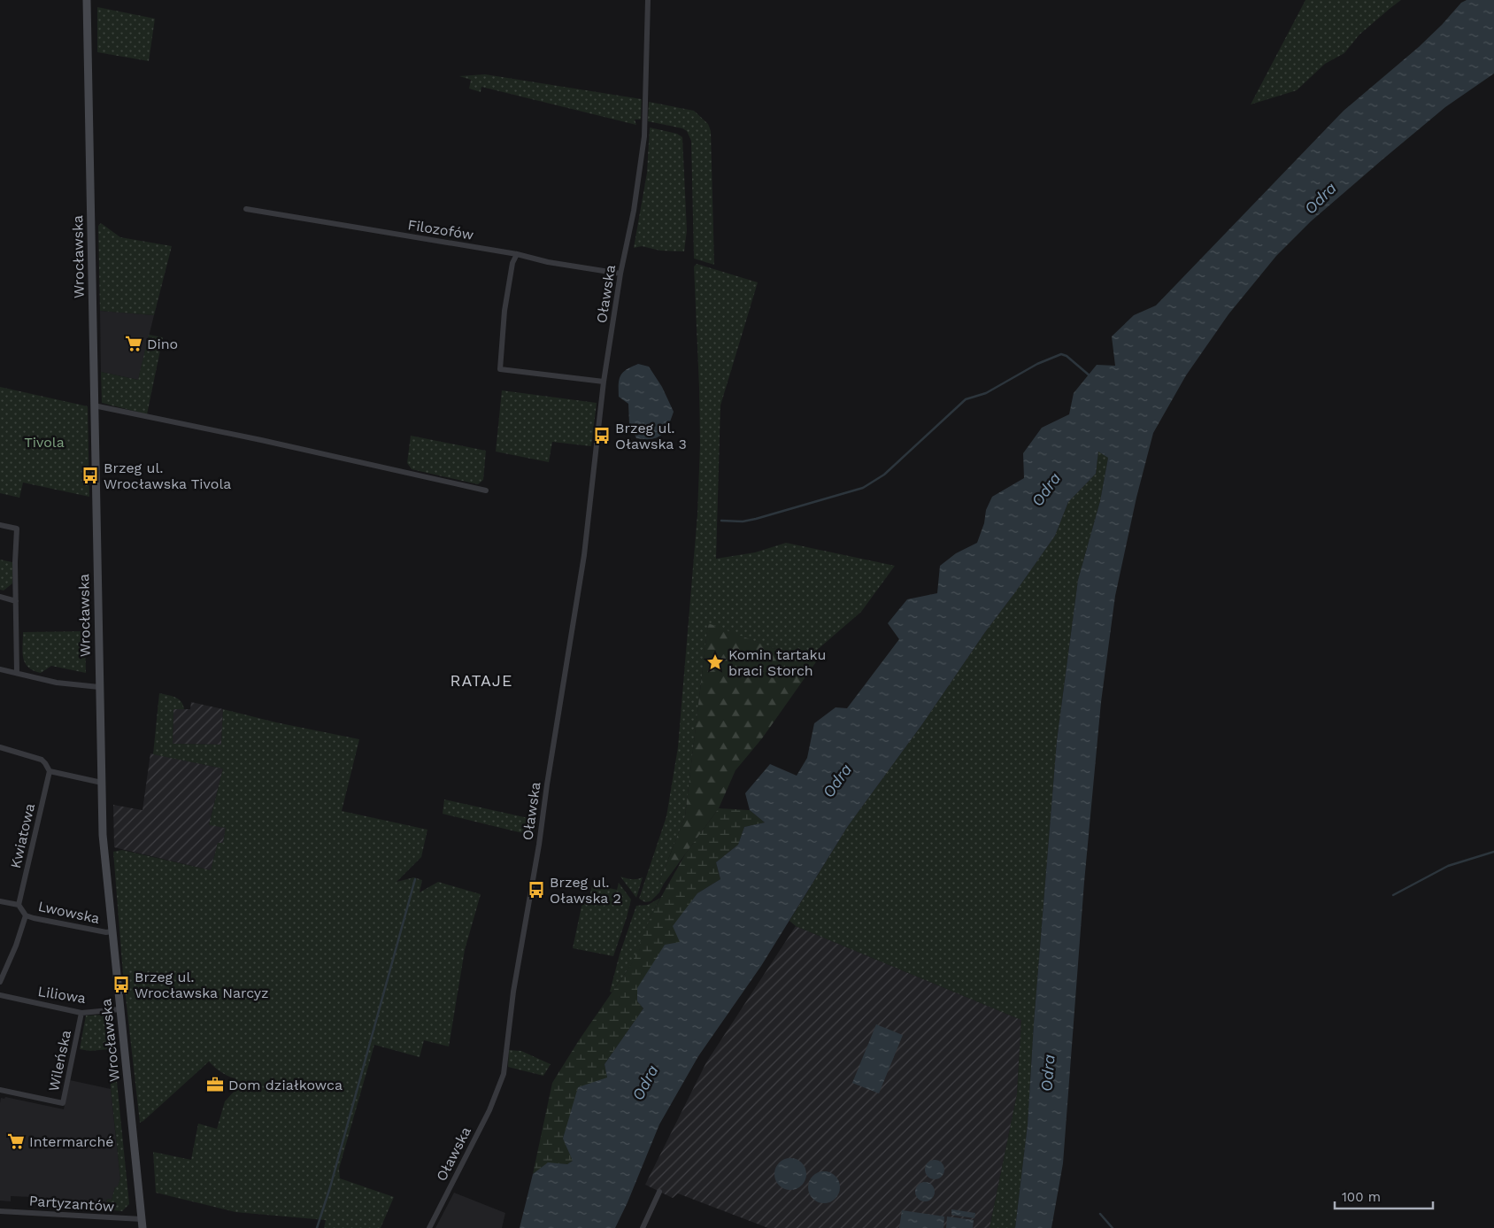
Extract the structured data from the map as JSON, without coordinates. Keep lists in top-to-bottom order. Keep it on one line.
{"streets":{"street":["Filozofów","Wrocławska","Oławska","Kwiatowa","Lwowska","Liliowa","Wileńska","Partyzantów"]},"crossings":[["Filozofów","Oławska"],["Wrocławska","Lwowska"],["Wrocławska","Liliowa"],["Wrocławska","Partyzantów"],["Kwiatowa","Lwowska"],["Liliowa","Wileńska"]],"districts":["RATAJE"],"water":["Odra"],"parks":["Tivola"],"places":{"supermarket":["Dino","Intermarché"],"bus stop":["Brzeg ul. Oławska 3","Brzeg ul. Wrocławska Tivola","Brzeg ul. Oławska 2","Brzeg ul. Wrocławska Narcyz"],"place":["Komin tartaku braci Storch"],"office":["Dom działkowca"]},"scale_bar":"100 m"}
